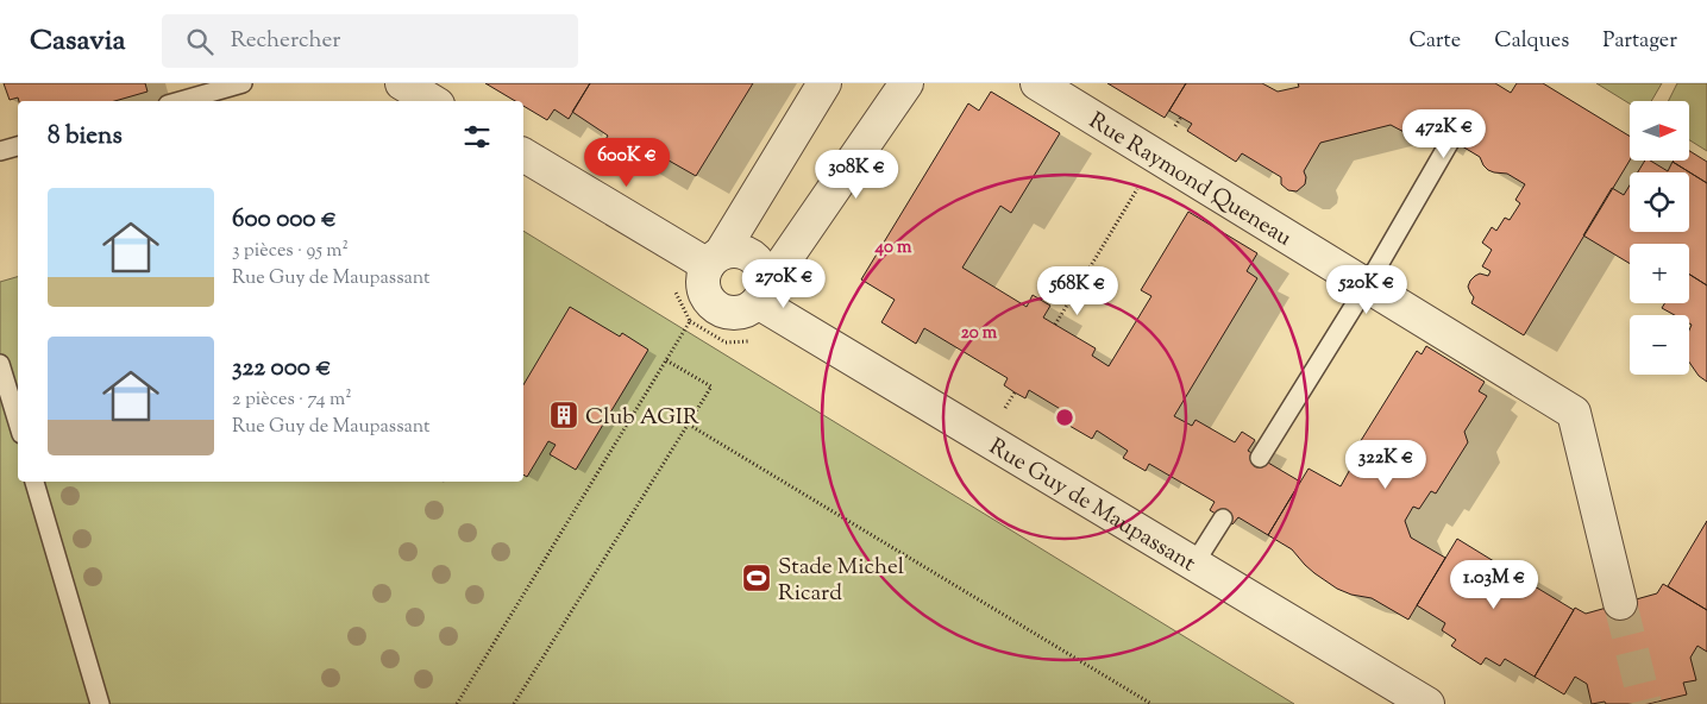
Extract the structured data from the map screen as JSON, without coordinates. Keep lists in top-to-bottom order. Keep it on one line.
{"streets":{"street":["Rue Raymond Queneau","Rue Guy de Maupassant"]},"places":{"building":["Club AGIR"],"sports":["Stade Michel Ricard"]},"north":"right","page":{"header":"Casavia","search":"Rechercher","nav":["Carte","Calques","Partager"],"map_buttons":["+","−"],"heading":"8 biens","price":["472K €","600K €","308K €","270K €","520K €","568K €","322K €","1.03M €"],"list":[{"name":"600 000 €","note":"3 pièces · 95 m² · Rue Guy de Maupassant"},{"name":"322 000 €","note":"2 pièces · 74 m² · Rue Guy de Maupassant"}]},"rings":["40 m","20 m"]}
